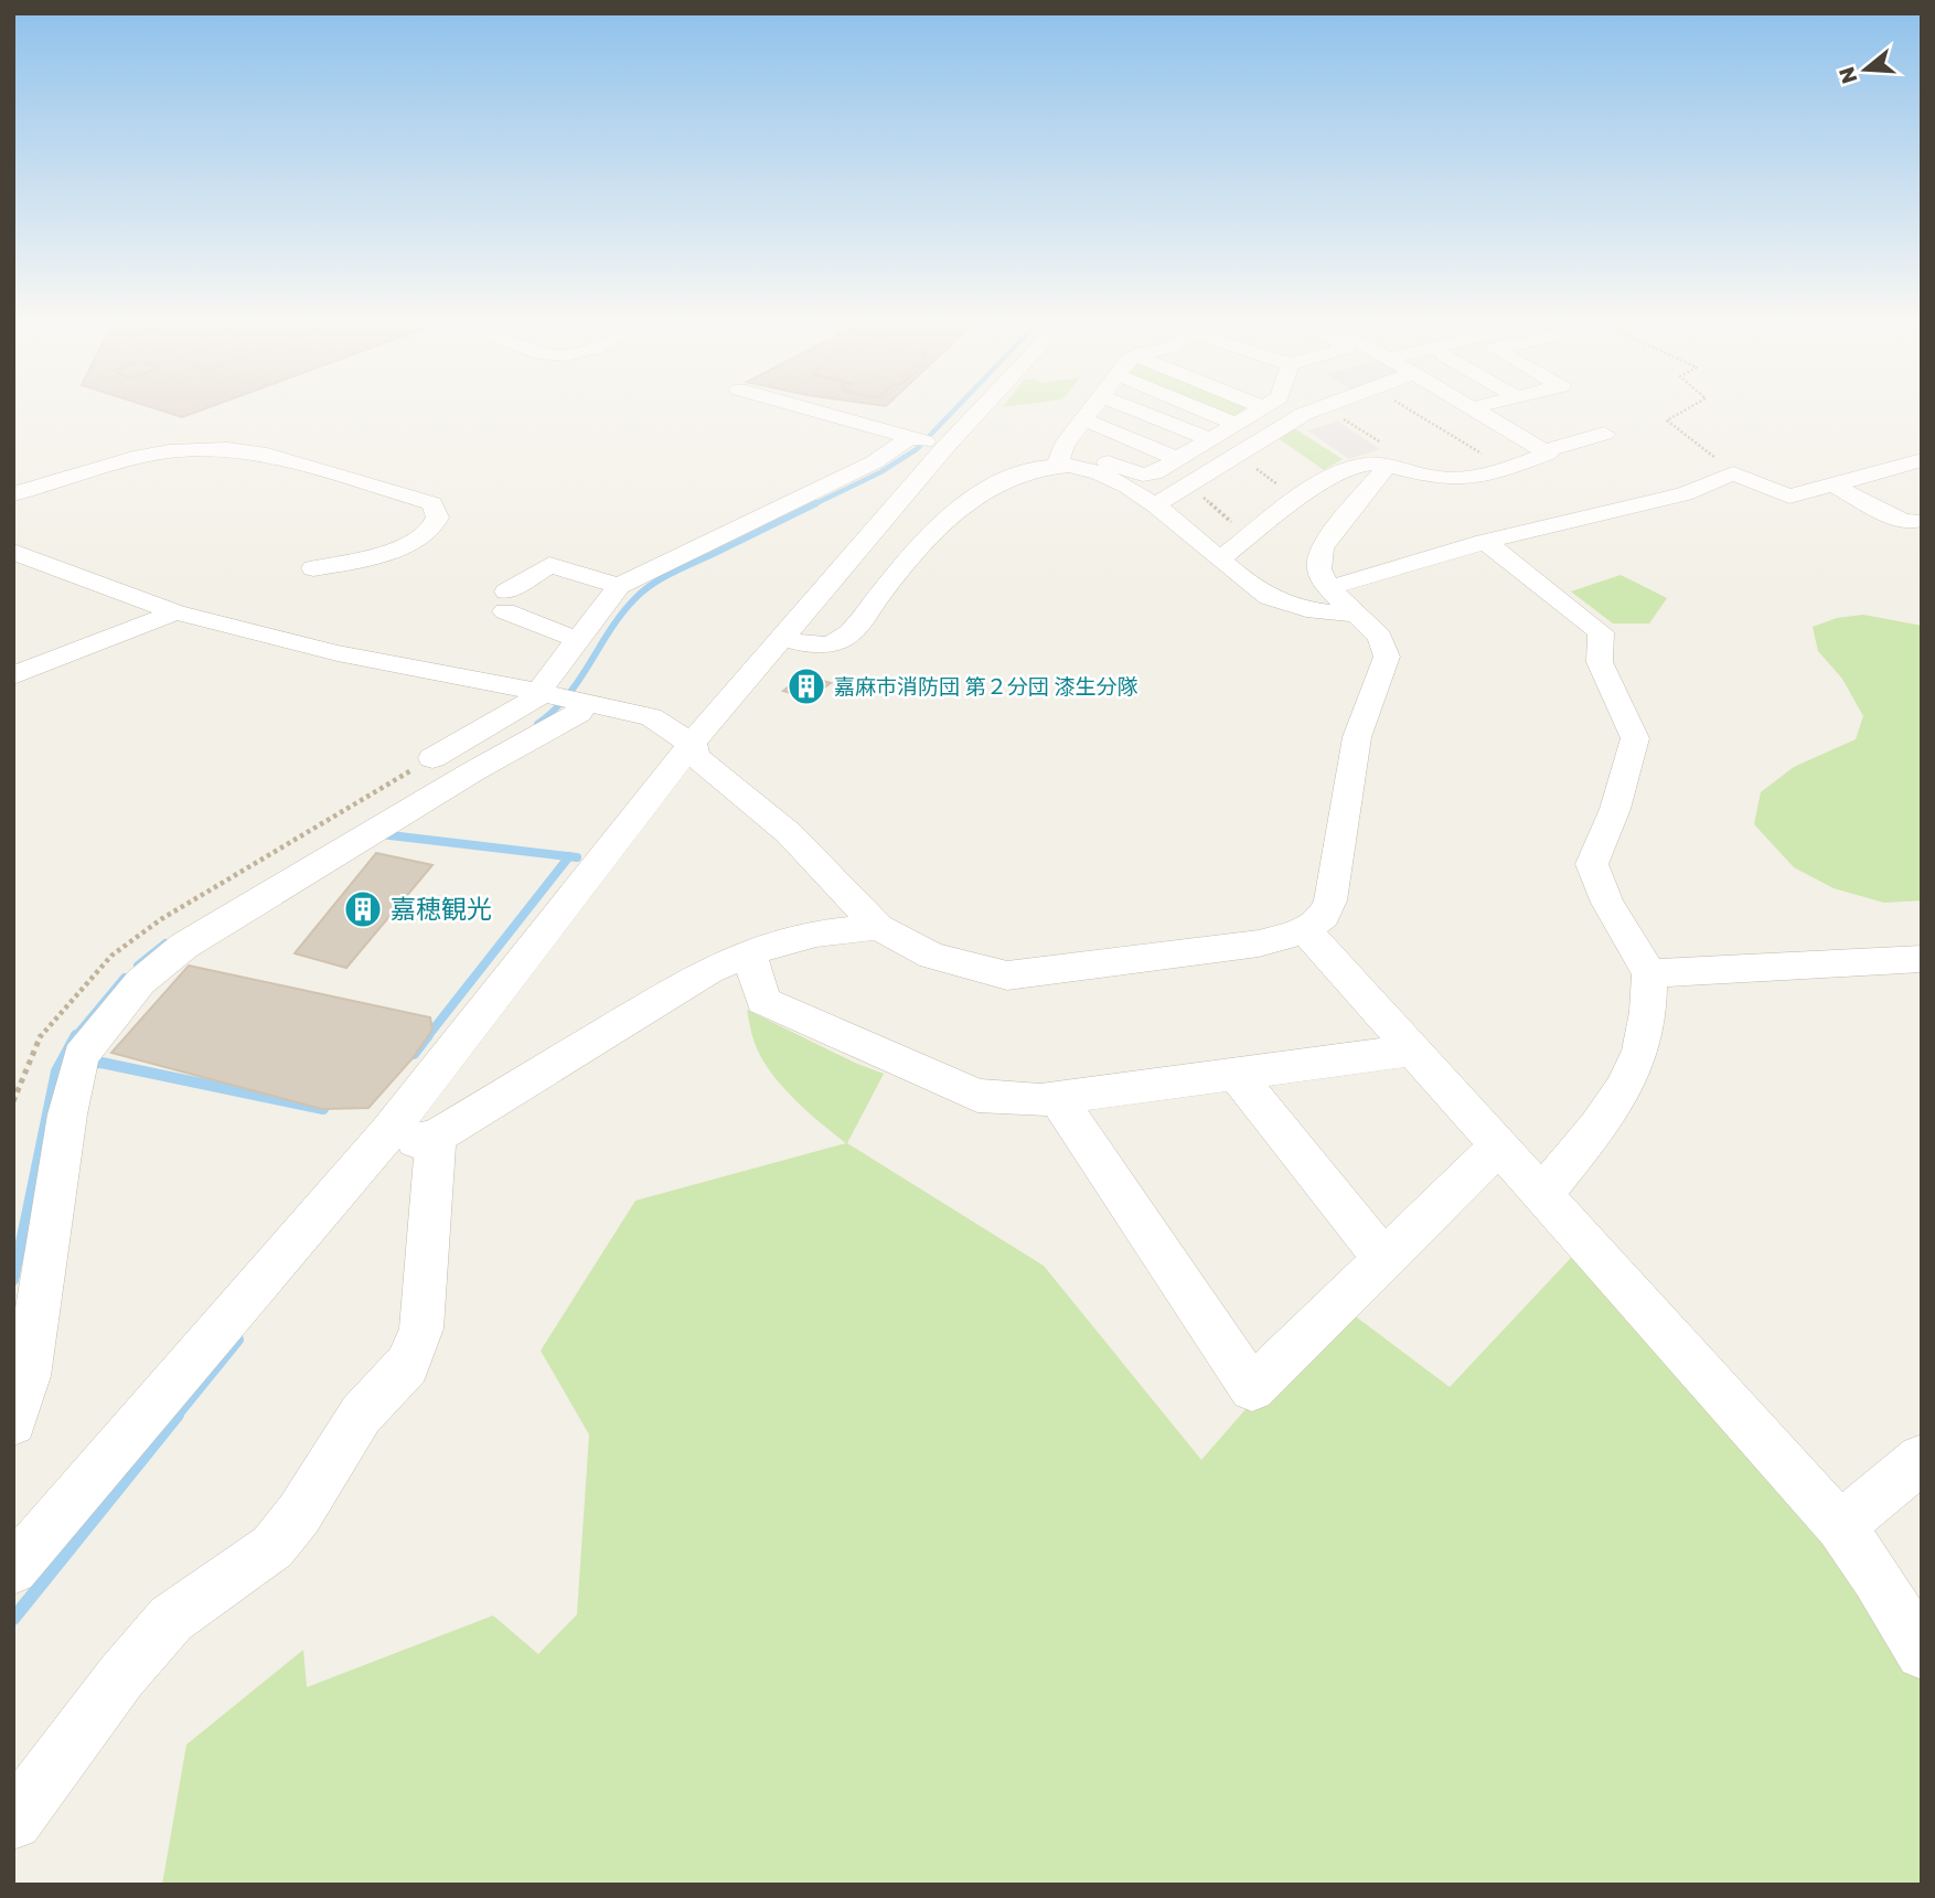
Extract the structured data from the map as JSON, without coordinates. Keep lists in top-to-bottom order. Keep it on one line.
{"places":{"building":["嘉麻市消防団 第２分団 漆生分隊","嘉穂観光"]},"north":"left"}
